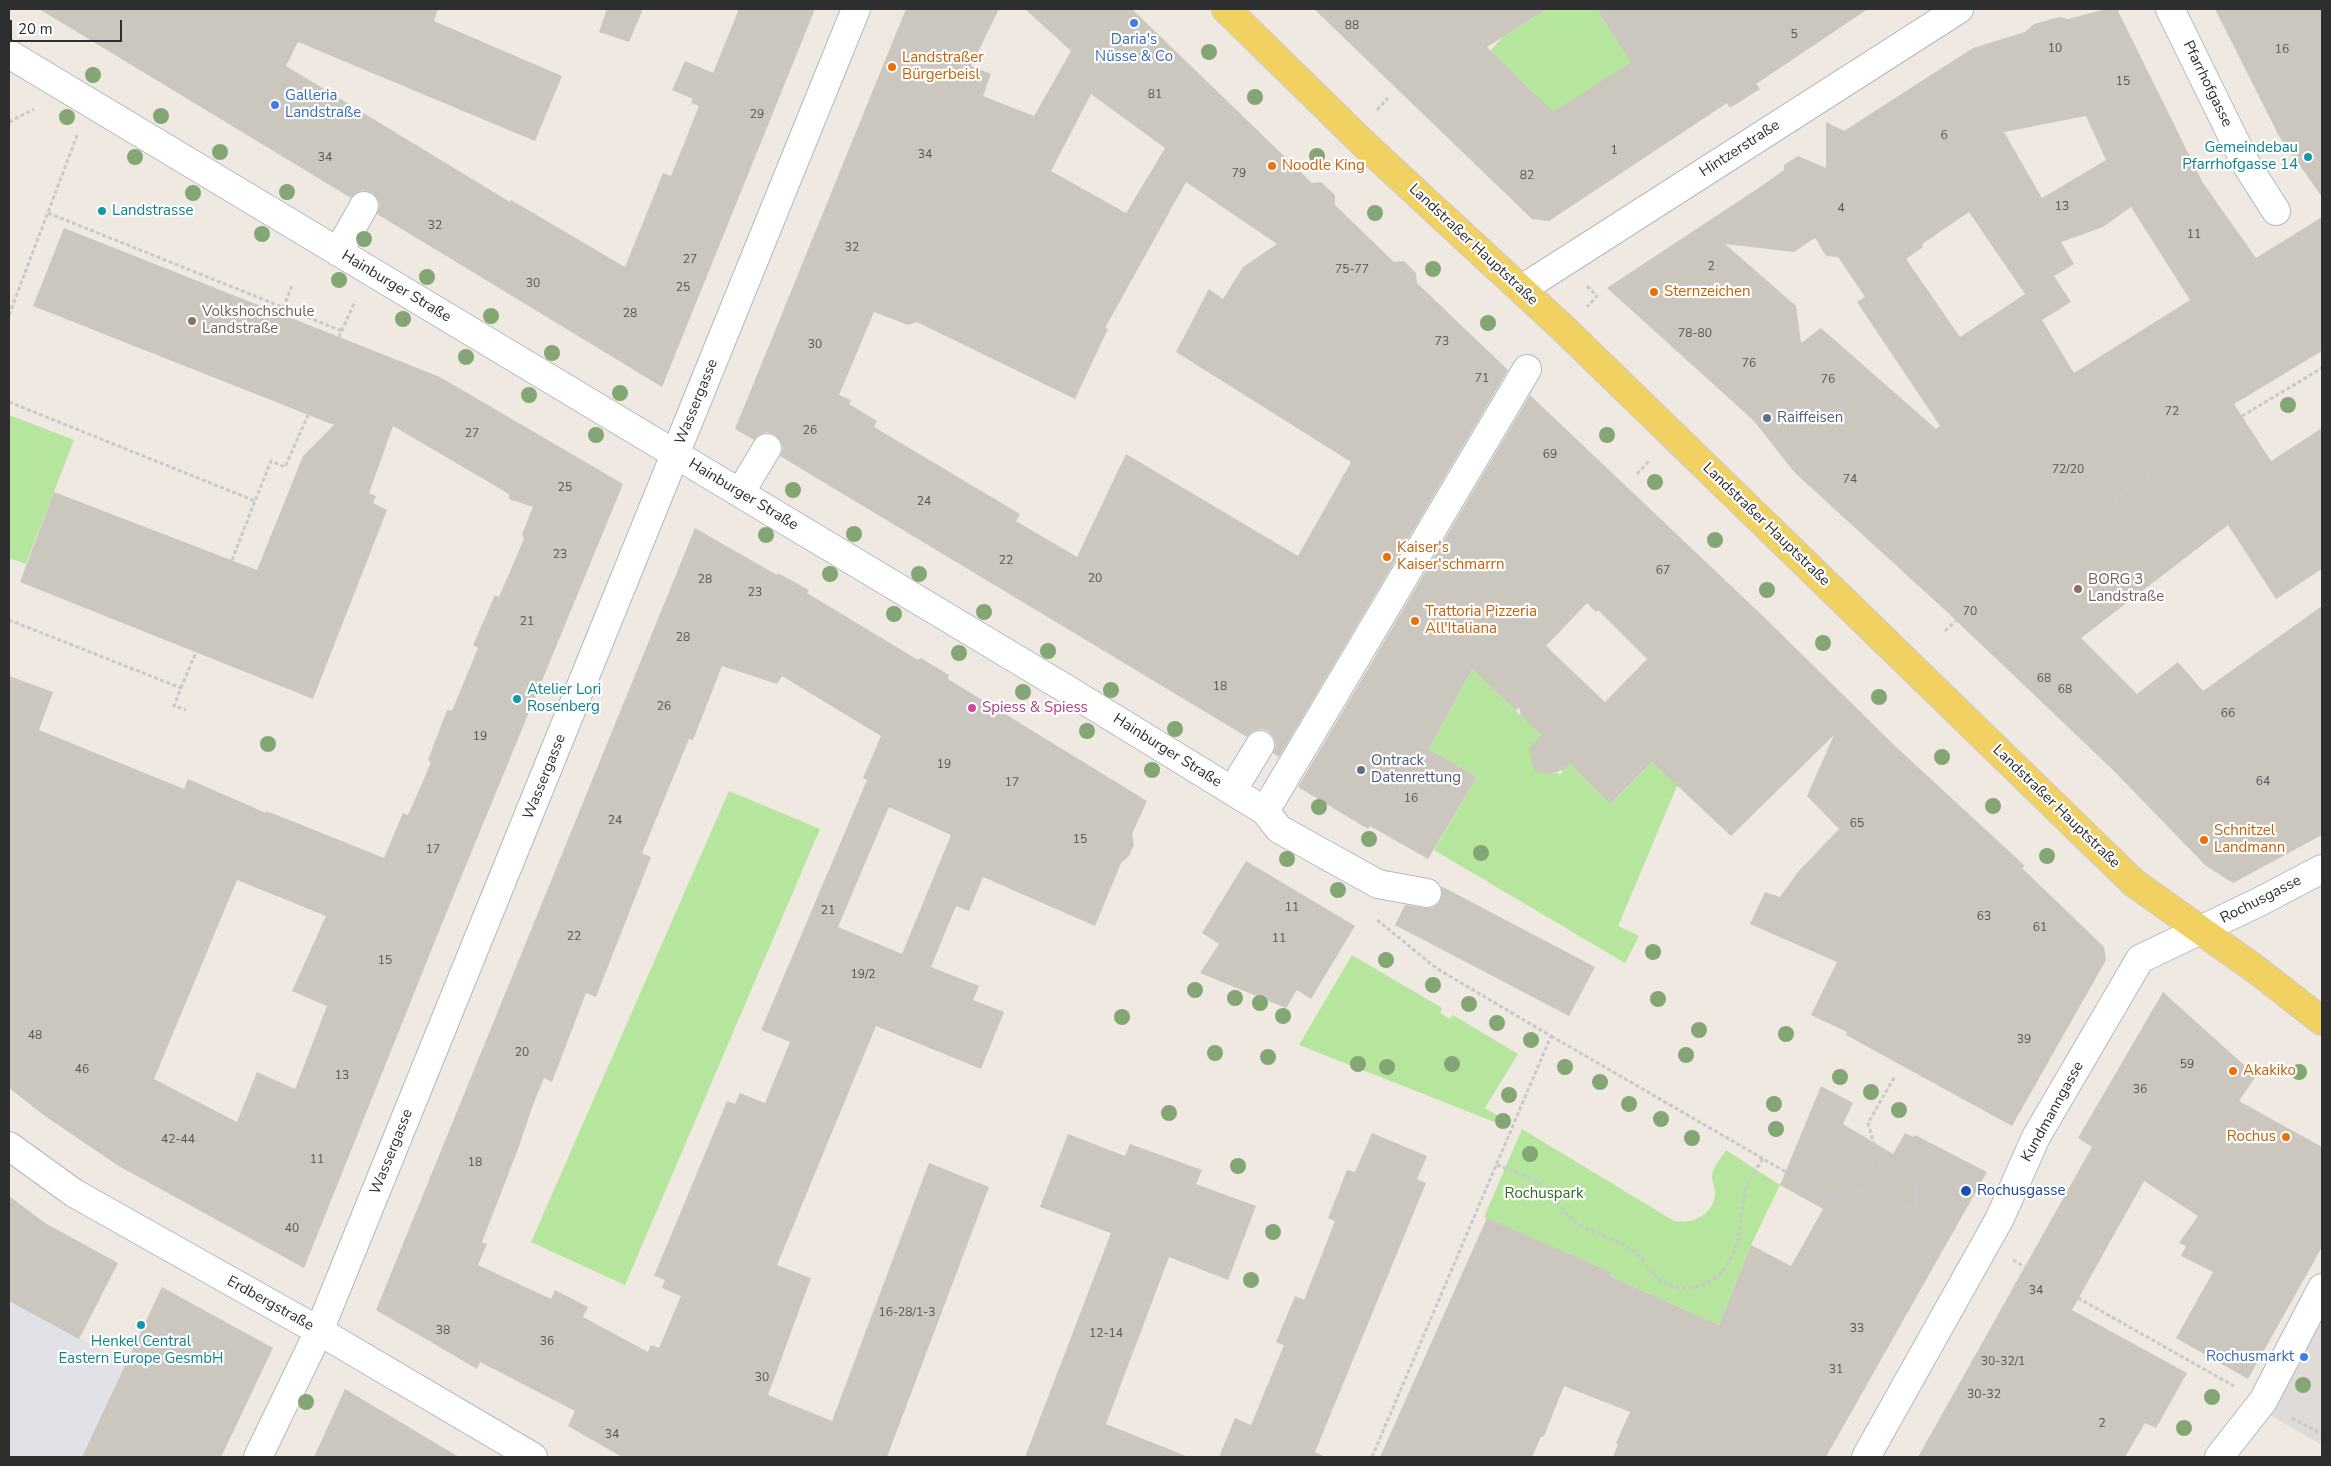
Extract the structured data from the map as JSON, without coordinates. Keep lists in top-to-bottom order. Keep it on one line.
{"streets":{"main road":["Landstraßer Hauptstraße"],"street":["Pfarrhofgasse","Hintzerstraße","Hainburger Straße","Wassergasse","Rochusgasse","Kundmanngasse","Erdbergstraße"]},"crossings":[["Hintzerstraße","Landstraßer Hauptstraße"],["Landstraßer Hauptstraße","Rochusgasse"],["Landstraßer Hauptstraße","Kundmanngasse"],["Hainburger Straße","Wassergasse"],["Wassergasse","Erdbergstraße"],["Rochusgasse","Kundmanngasse"]],"parks":["Rochuspark"],"places":["Daria's Nüsse & Co","Landstraßer Bürgerbeisl","Galleria Landstraße","Gemeindebau Pfarrhofgasse 14","Noodle King","Landstrasse","Sternzeichen","Volkshochschule Landstraße","Raiffeisen","Kaiser's Kaiser'schmarrn","BORG 3 Landstraße","Trattoria Pizzeria All'Italiana","Atelier Lori Rosenberg","Spiess & Spiess","Ontrack Datenrettung","Schnitzel Landmann","Akakiko","Rochus","Rochusgasse","Henkel Central Eastern Europe GesmbH","Rochusmarkt"],"house_numbers":["88","5","10","16","15","81","29","6","1","34","34","79","82","13","4","32","11","32","27","2","75-77","30","25","28","78-80","73","30","76","71","76","72","26","27","69","72/20","74","25","24","23","22","67","20","28","23","70","21","28","68","18","68","26","66","19","19","64","17","16","24","65","15","17","11","21","63","61","22","11","15","19/2","48","39","20","59","46","13","36","42-44","11","18","40","34","16-28/1-3","33","38","12-14","36","30-32/1","31","30","30-32","2","34"],"scale_bar":"20 m"}
